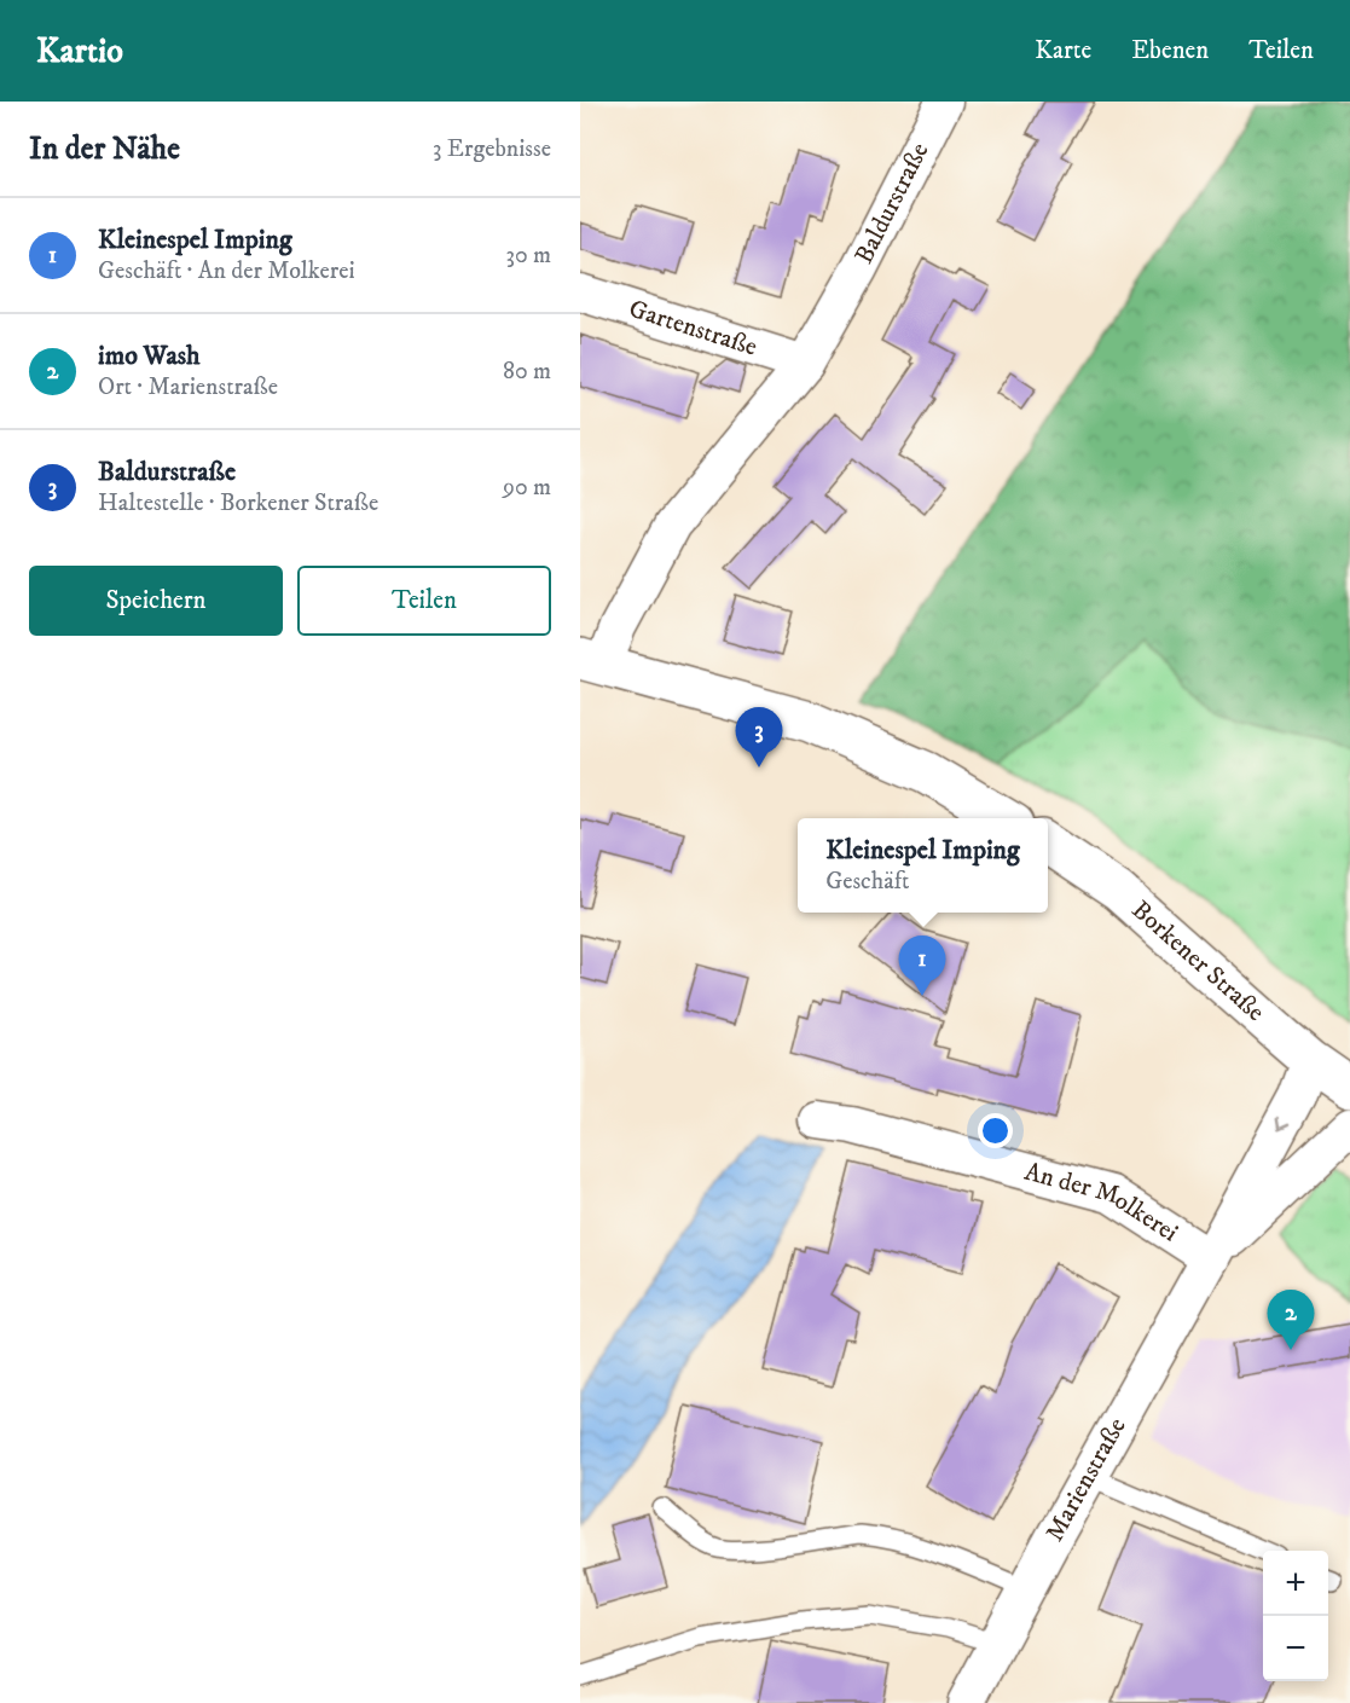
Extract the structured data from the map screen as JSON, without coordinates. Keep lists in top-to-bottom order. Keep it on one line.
{"streets":{"main road":["Borkener Straße"],"street":["Baldurstraße","Gartenstraße","An der Molkerei","Marienstraße"]},"crossings":[["Baldurstraße","Gartenstraße"],["Borkener Straße","Marienstraße"],["An der Molkerei","Marienstraße"]],"page":{"header":"Kartio","nav":["Karte","Ebenen","Teilen"],"heading":["In der Nähe","3 Ergebnisse"],"list":[{"mark":"1","name":"Kleinespel Imping","note":"Geschäft · An der Molkerei","value":"30 m"},{"mark":"2","name":"imo Wash","note":"Ort · Marienstraße","value":"80 m"},{"mark":"3","name":"Baldurstraße","note":"Haltestelle · Borkener Straße","value":"90 m"}],"buttons":["Speichern","Teilen"],"pins":["3","1","2"],"popup":["Kleinespel Imping","Geschäft"],"map_buttons":["+","−"]}}
